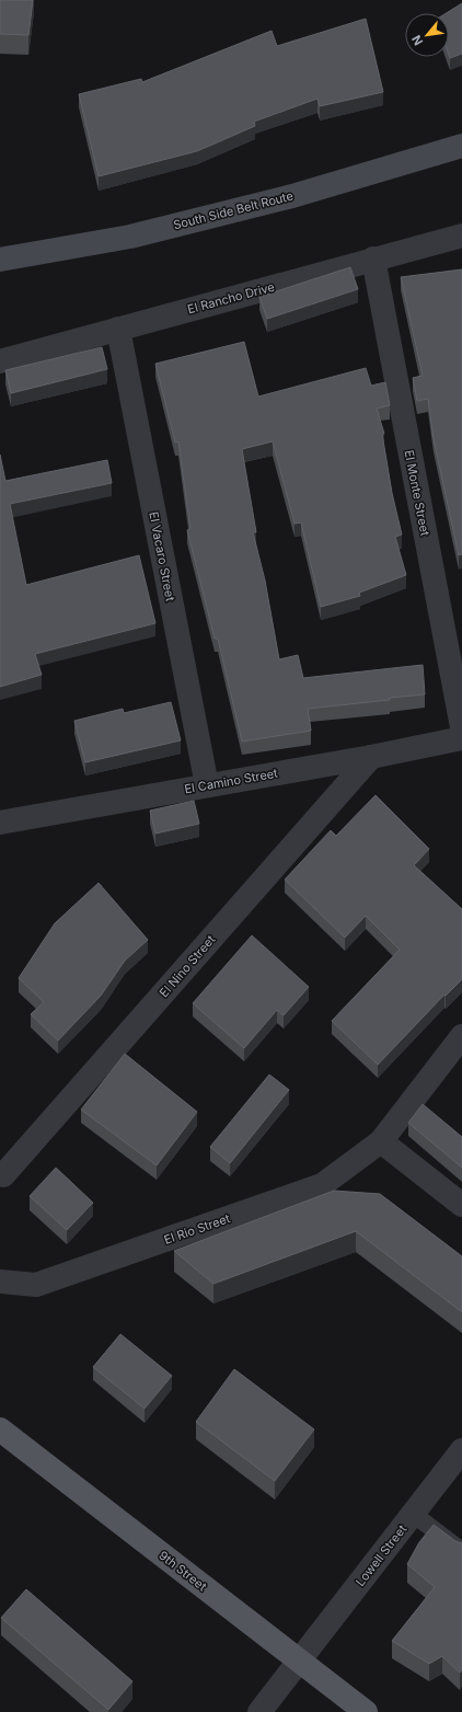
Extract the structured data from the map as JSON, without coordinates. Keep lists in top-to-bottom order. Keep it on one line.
{"streets":{"main road":["South Side Belt Route","9th Street"],"street":["El Rancho Drive","El Monte Street","El Vacaro Street","El Camino Street","El Nino Street","El Rio Street","Lowell Street"]},"crossings":[["El Rancho Drive","El Monte Street"],["El Rancho Drive","El Vacaro Street"],["El Vacaro Street","El Camino Street"],["El Camino Street","El Nino Street"],["Lowell Street","9th Street"]],"north":"bottom left"}
